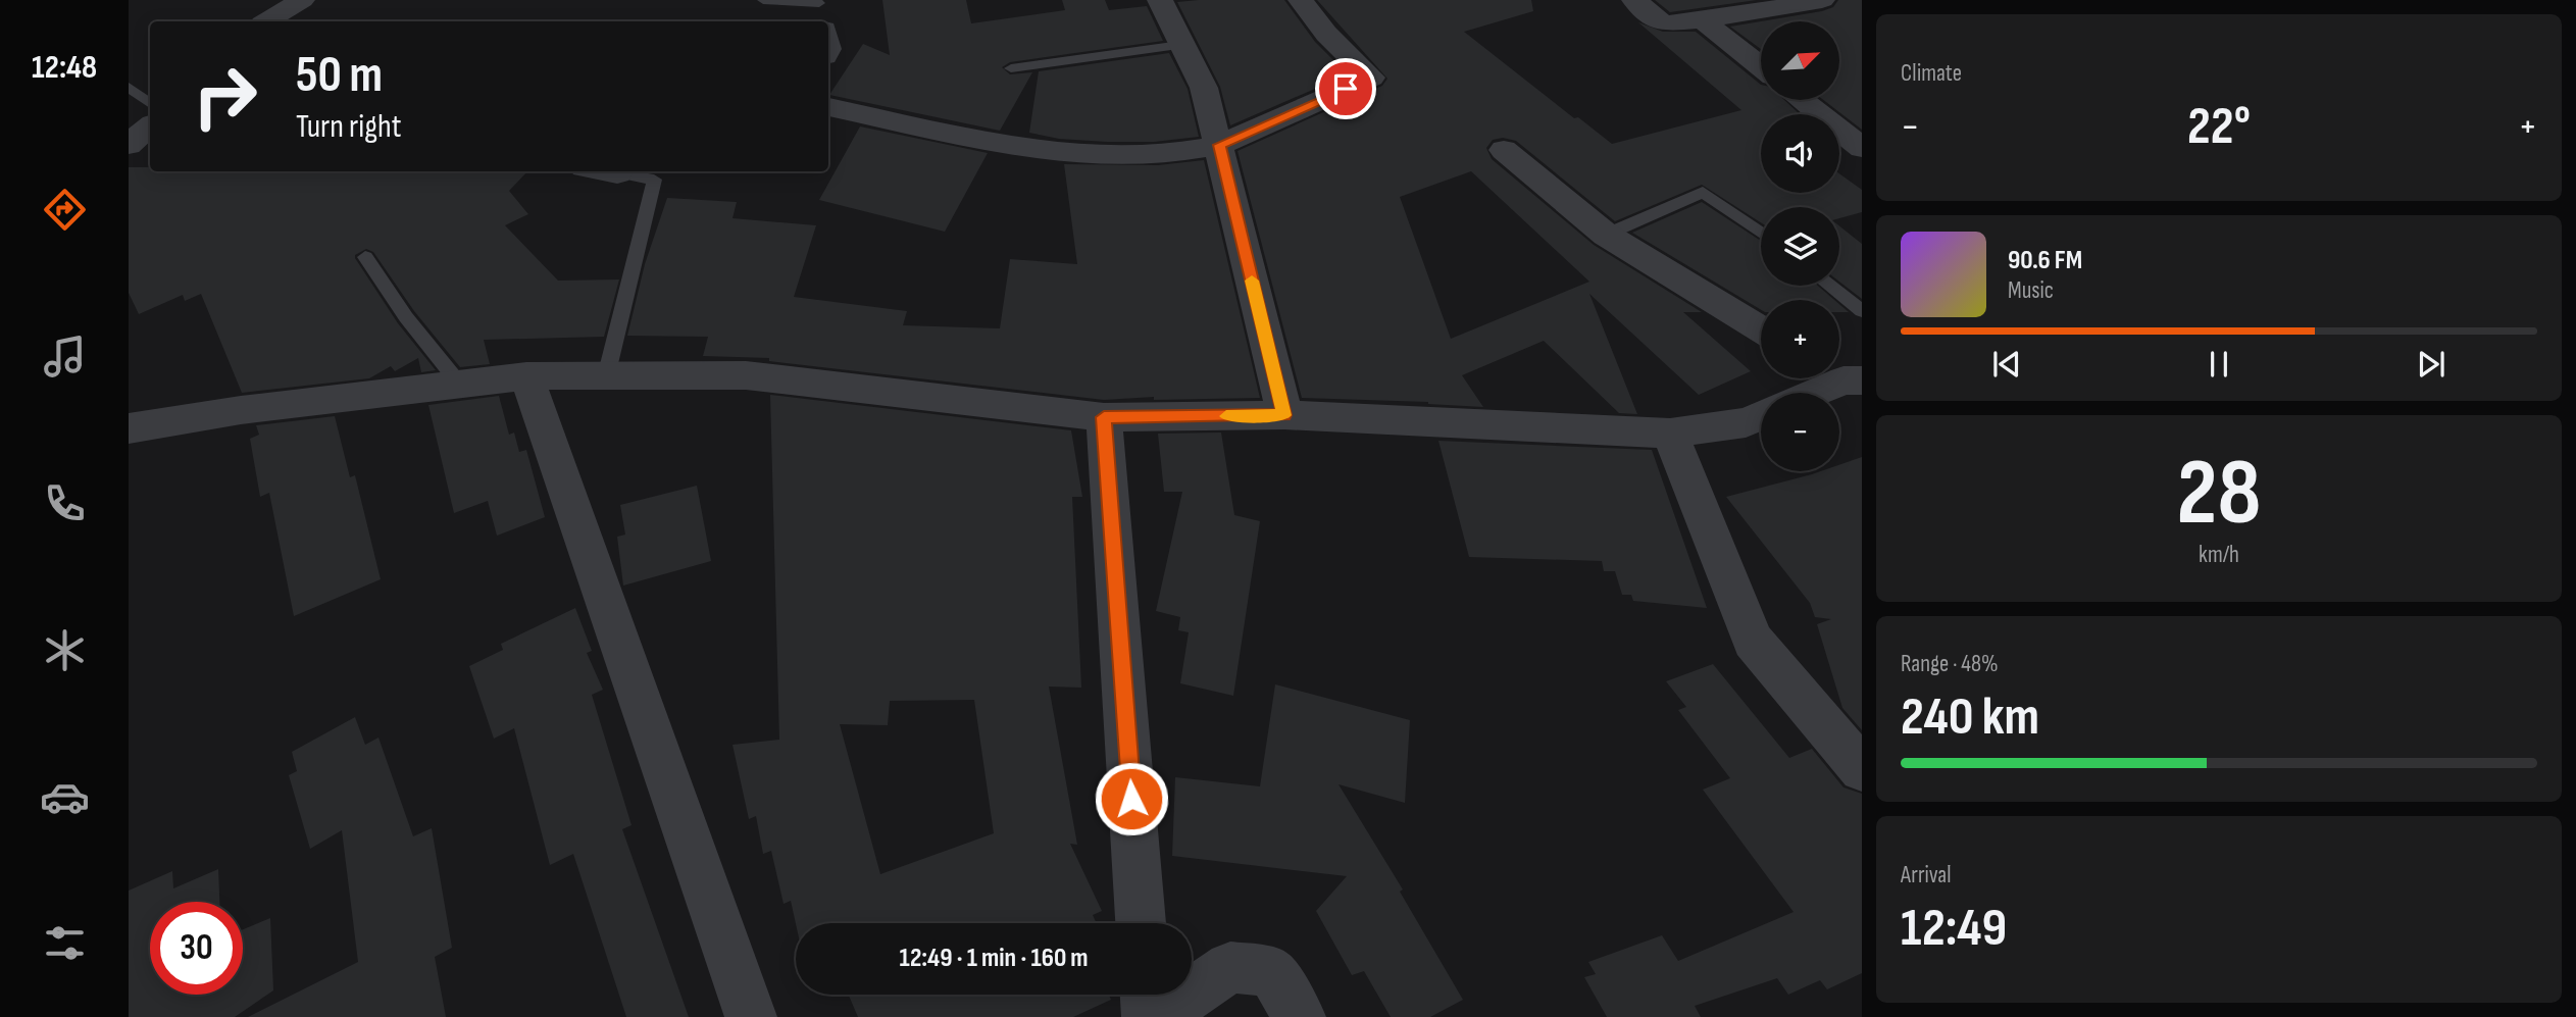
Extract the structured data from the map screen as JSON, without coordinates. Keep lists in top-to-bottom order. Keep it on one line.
{"north":"top right","page":{"tabs":"12:48","tile":["Climate",["28","km/h"],["Range · 48%","240 km"],["Arrival","12:49"]],"map_buttons":["+","−"],"turn":["50 m","Turn right"],"heat":["−","22°","+"],"song":["90.6 FM","Music"],"limit":"30","trip":"12:49 · 1 min · 160 m"}}
